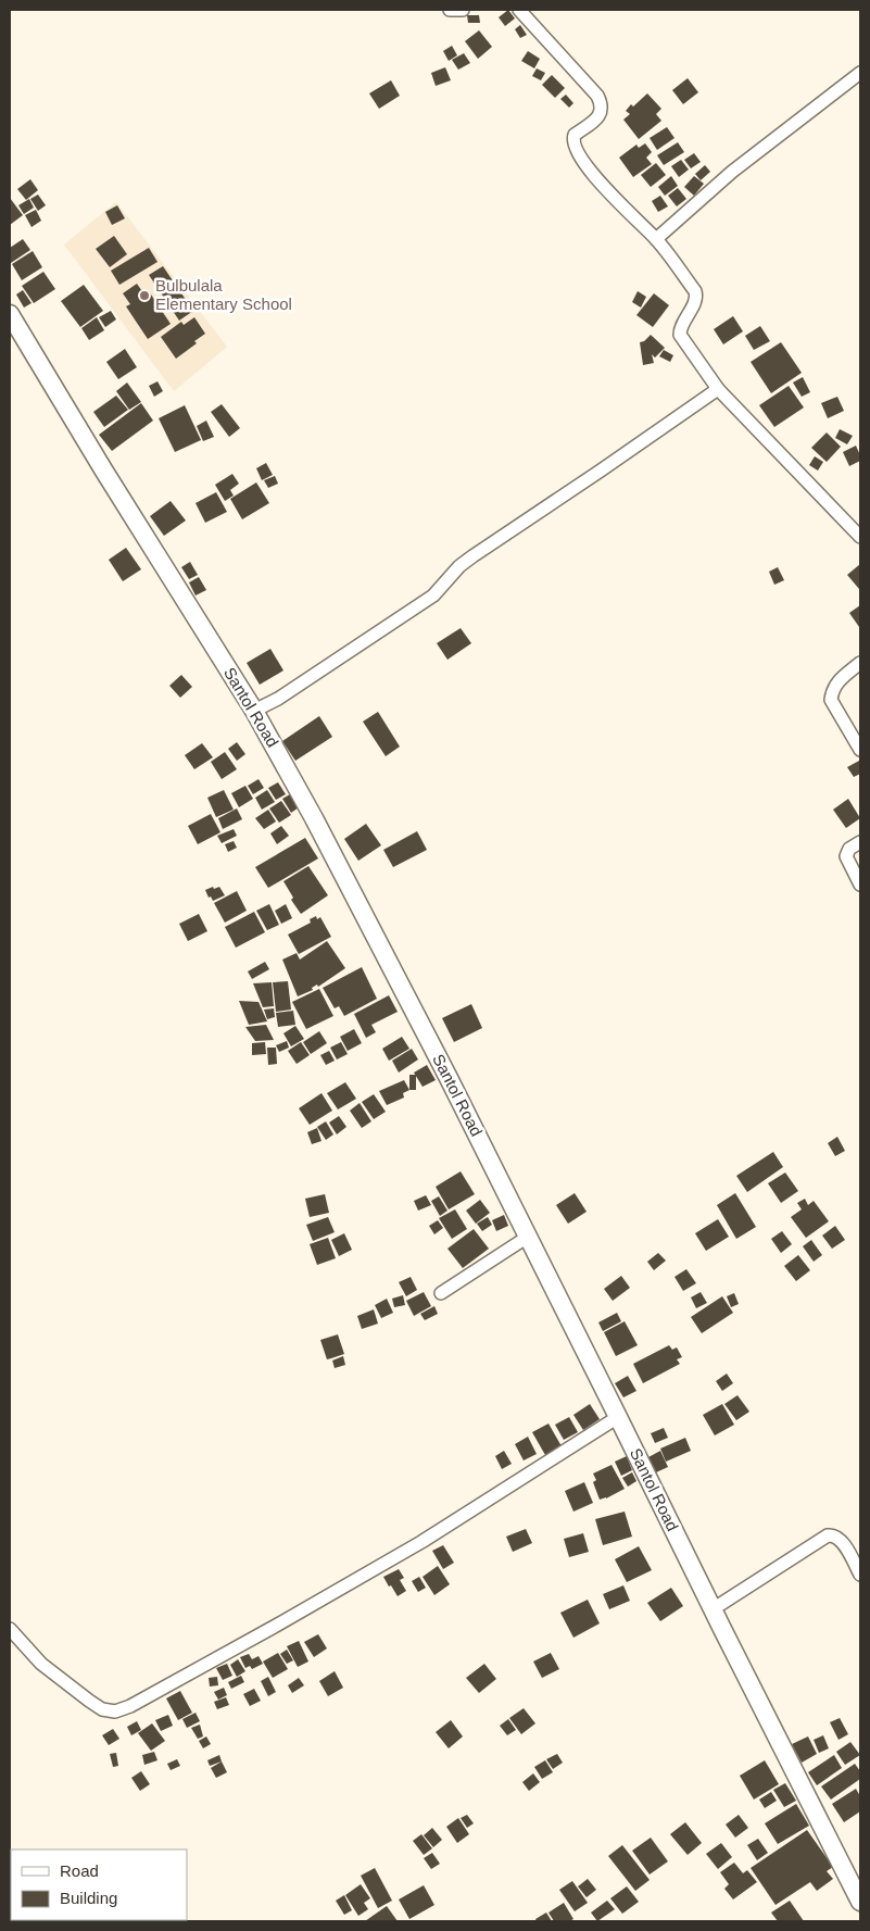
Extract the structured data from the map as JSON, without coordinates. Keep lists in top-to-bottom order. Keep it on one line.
{"streets":{"main road":["Santol Road"]},"places":["Bulbulala Elementary School"],"legend":["Road","Building"]}
